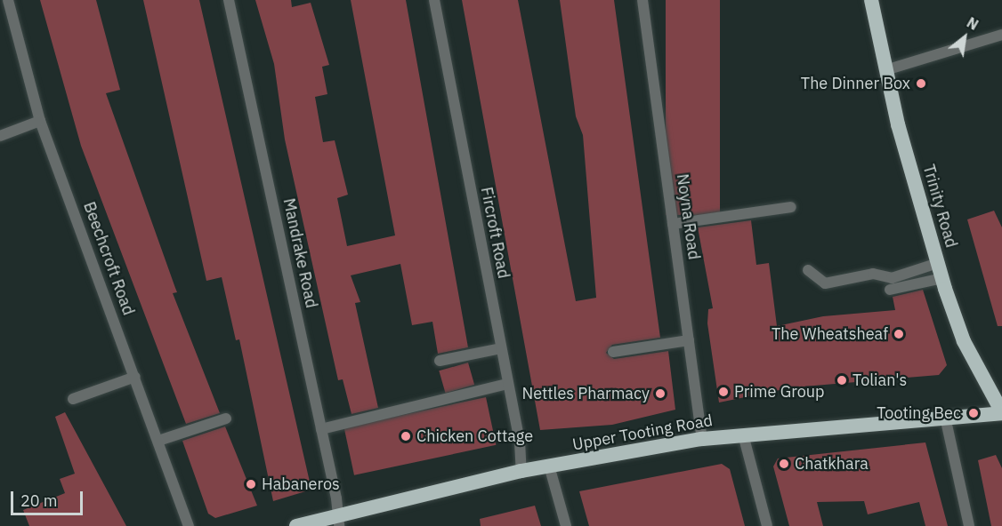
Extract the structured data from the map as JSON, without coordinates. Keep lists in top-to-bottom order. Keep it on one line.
{"streets":{"highway":["Trinity Road","Upper Tooting Road"],"street":["Noyna Road","Fircroft Road","Mandrake Road","Beechcroft Road"]},"crossings":[["Trinity Road","Upper Tooting Road"],["Noyna Road","Upper Tooting Road"],["Fircroft Road","Upper Tooting Road"],["Mandrake Road","Upper Tooting Road"]],"places":["The Dinner Box","The Wheatsheaf","Tolian's","Prime Group","Nettles Pharmacy","Tooting Bec","Chicken Cottage","Chatkhara","Habaneros"],"scale_bar":"20 m","north":"top right"}
